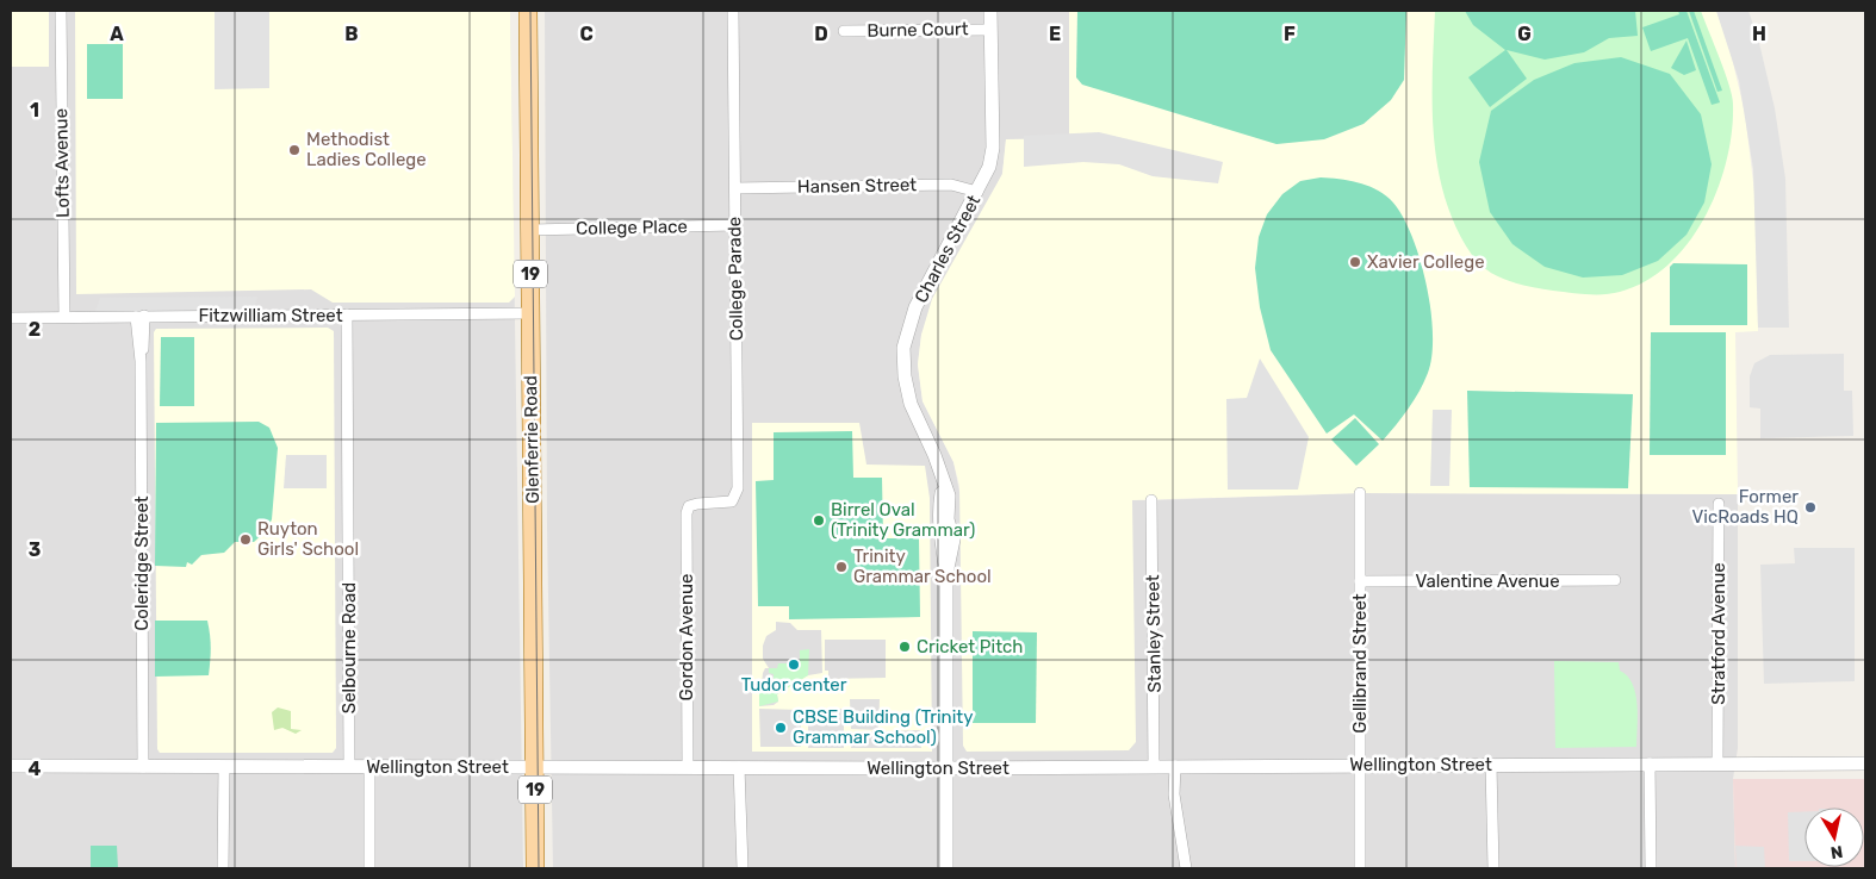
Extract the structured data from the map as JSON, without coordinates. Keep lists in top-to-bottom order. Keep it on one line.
{"streets":{"main road":["19","Glenferrie Road"],"street":["Burne Court","Lofts Avenue","Hansen Street","College Place","Charles Street","College Parade","Fitzwilliam Street","Coleridge Street","Valentine Avenue","Stanley Street","Stratford Avenue","Gordon Avenue","Selbourne Road","Gellibrand Street","Wellington Street"]},"crossings":[["Burne Court","Charles Street"],["Lofts Avenue","Fitzwilliam Street"],["Hansen Street","Charles Street"],["Hansen Street","College Parade"],["College Place","College Parade"],["College Place","Glenferrie Road"],["Charles Street","Wellington Street"],["College Parade","Gordon Avenue"],["Fitzwilliam Street","Glenferrie Road"],["Fitzwilliam Street","Coleridge Street"],["Fitzwilliam Street","Selbourne Road"],["Glenferrie Road","Wellington Street"],["Coleridge Street","Wellington Street"],["Valentine Avenue","Gellibrand Street"],["Stanley Street","Wellington Street"],["Stratford Avenue","Wellington Street"],["Gordon Avenue","Wellington Street"],["Selbourne Road","Wellington Street"],["Gellibrand Street","Wellington Street"]],"places":["Methodist Ladies College","Xavier College","Former VicRoads HQ","Birrel Oval (Trinity Grammar)","Ruyton Girls' School","Trinity Grammar School","Cricket Pitch","Tudor center","CBSE Building (Trinity Grammar School)"],"north":"bottom","grid":{"columns":["A","B","C","D","E","F","G","H"],"rows":["1","2","3","4"]}}
